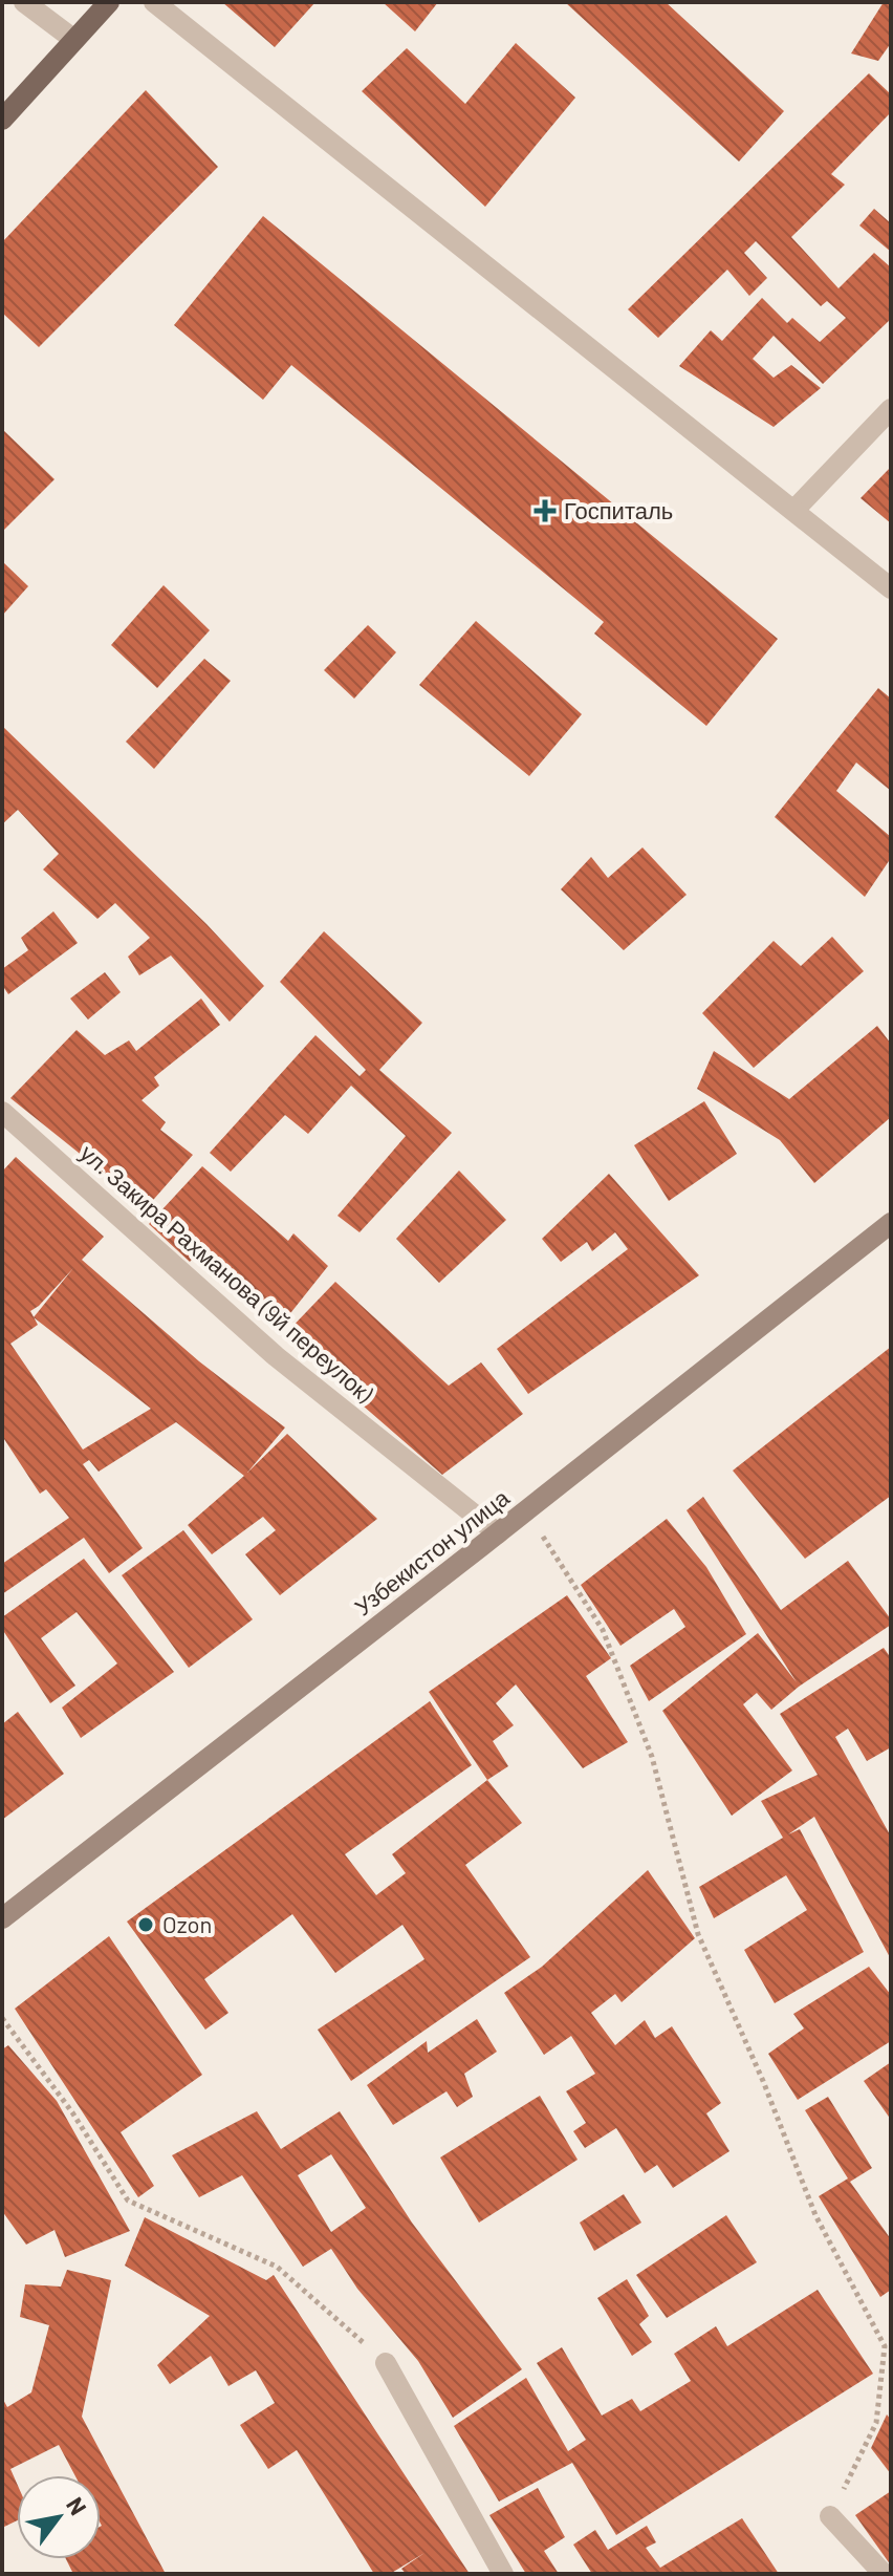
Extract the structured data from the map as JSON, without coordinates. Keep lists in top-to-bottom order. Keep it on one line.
{"streets":{"main road":["Узбекистон улица"],"street":["ул. Закира Рахманова (9й переулок)"]},"crossings":[["ул. Закира Рахманова (9й переулок)","Узбекистон улица"]],"places":{"health":["Госпиталь"],"other":["Ozon"]},"north":"top right"}
